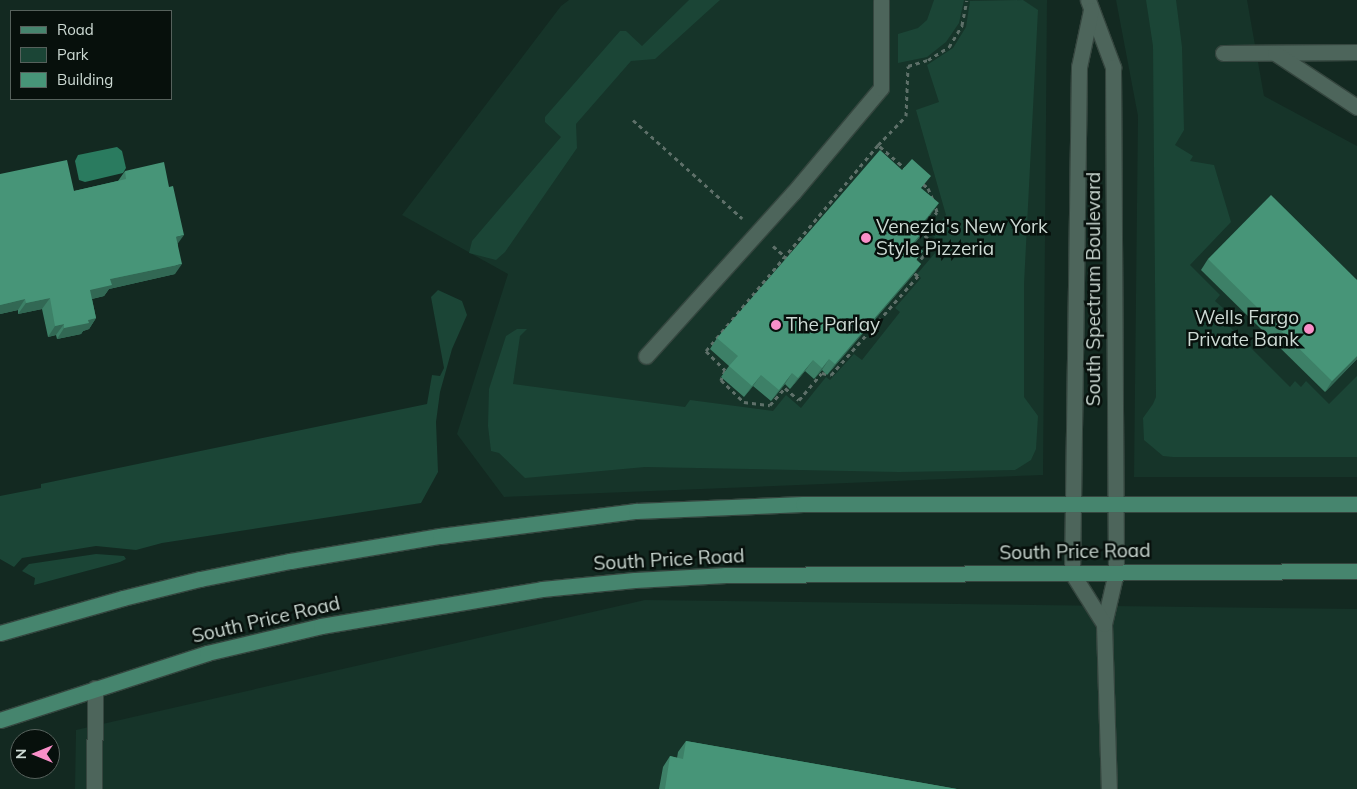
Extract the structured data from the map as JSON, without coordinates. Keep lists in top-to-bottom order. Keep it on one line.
{"streets":{"main road":["South Price Road"],"street":["South Spectrum Boulevard"]},"crossings":[["South Spectrum Boulevard","South Price Road"]],"places":["Venezia's New York Style Pizzeria","The Parlay","Wells Fargo Private Bank"],"legend":["Road","Park","Building"],"north":"left"}
